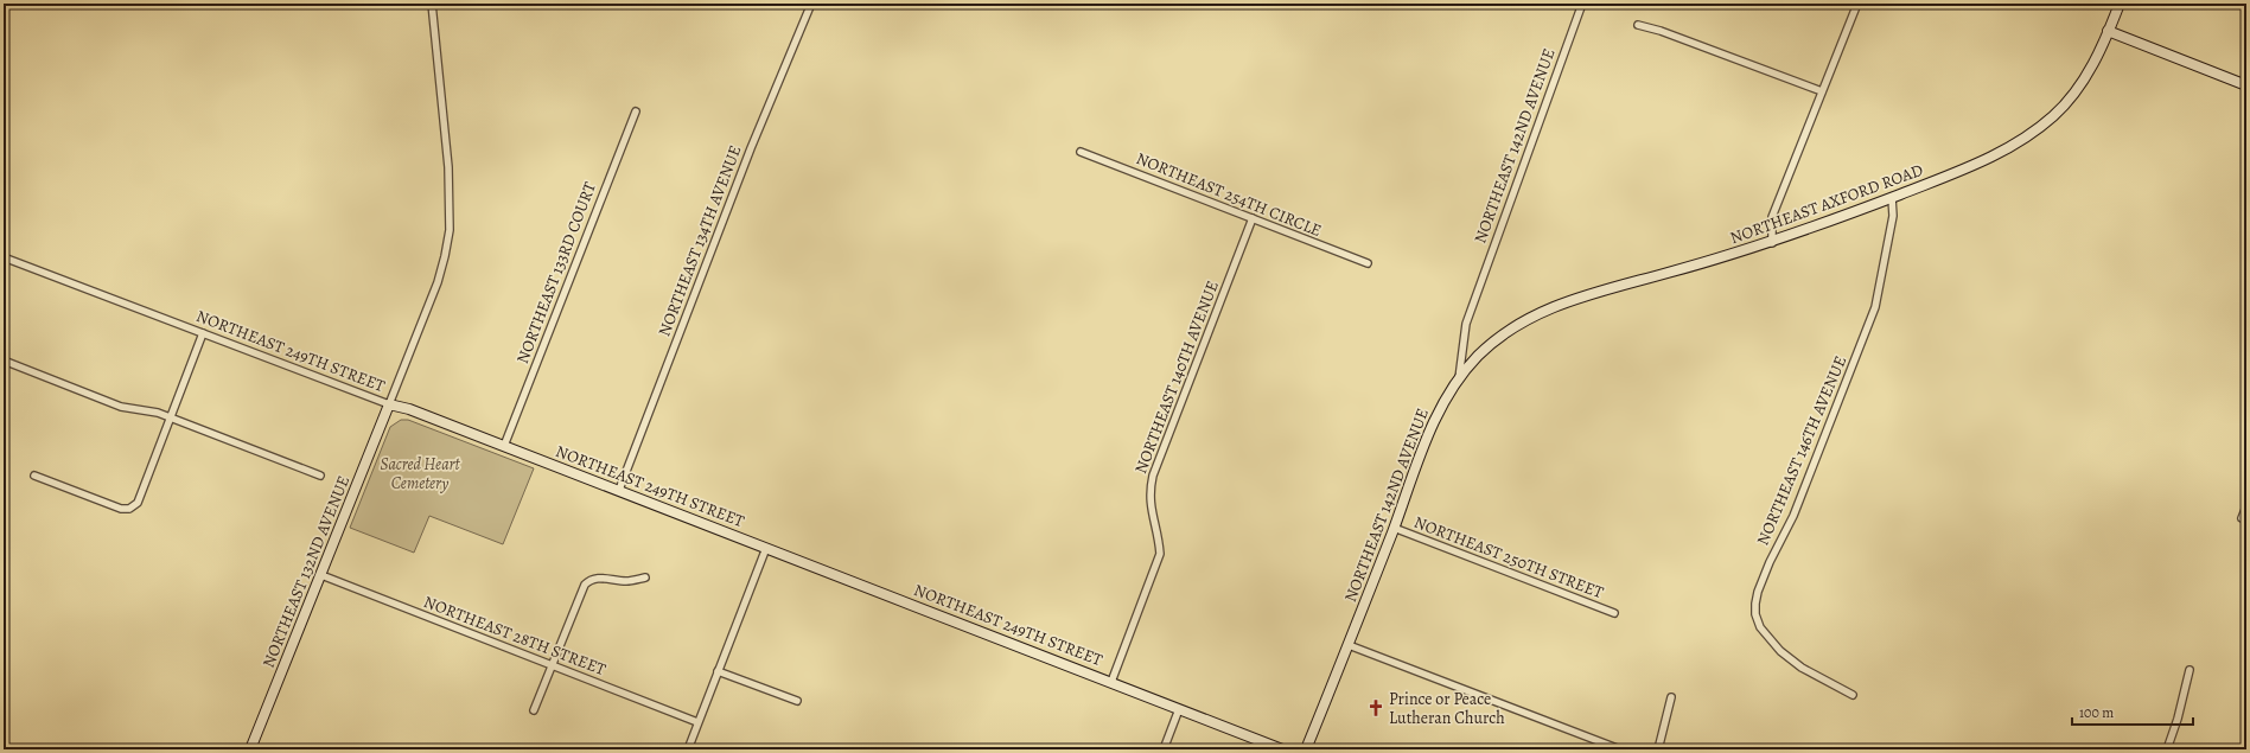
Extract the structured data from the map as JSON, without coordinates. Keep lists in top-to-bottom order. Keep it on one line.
{"streets":{"street":["NORTHEAST 142ND AVENUE","NORTHEAST 254TH CIRCLE","NORTHEAST AXFORD ROAD","NORTHEAST 134TH AVENUE","NORTHEAST 133RD COURT","NORTHEAST 249TH STREET","NORTHEAST 140TH AVENUE","NORTHEAST 146TH AVENUE","NORTHEAST 250TH STREET","NORTHEAST 132ND AVENUE","NORTHEAST 28TH STREET"]},"crossings":[["NORTHEAST 142ND AVENUE","NORTHEAST AXFORD ROAD"],["NORTHEAST 142ND AVENUE","NORTHEAST 250TH STREET"],["NORTHEAST 254TH CIRCLE","NORTHEAST 140TH AVENUE"],["NORTHEAST AXFORD ROAD","NORTHEAST 146TH AVENUE"],["NORTHEAST 134TH AVENUE","NORTHEAST 249TH STREET"],["NORTHEAST 133RD COURT","NORTHEAST 249TH STREET"],["NORTHEAST 249TH STREET","NORTHEAST 140TH AVENUE"],["NORTHEAST 249TH STREET","NORTHEAST 132ND AVENUE"],["NORTHEAST 132ND AVENUE","NORTHEAST 28TH STREET"]],"parks":["Sacred Heart Cemetery"],"places":{"church":["Prince or Peace Lutheran Church"]},"scale_bar":"100 m"}
